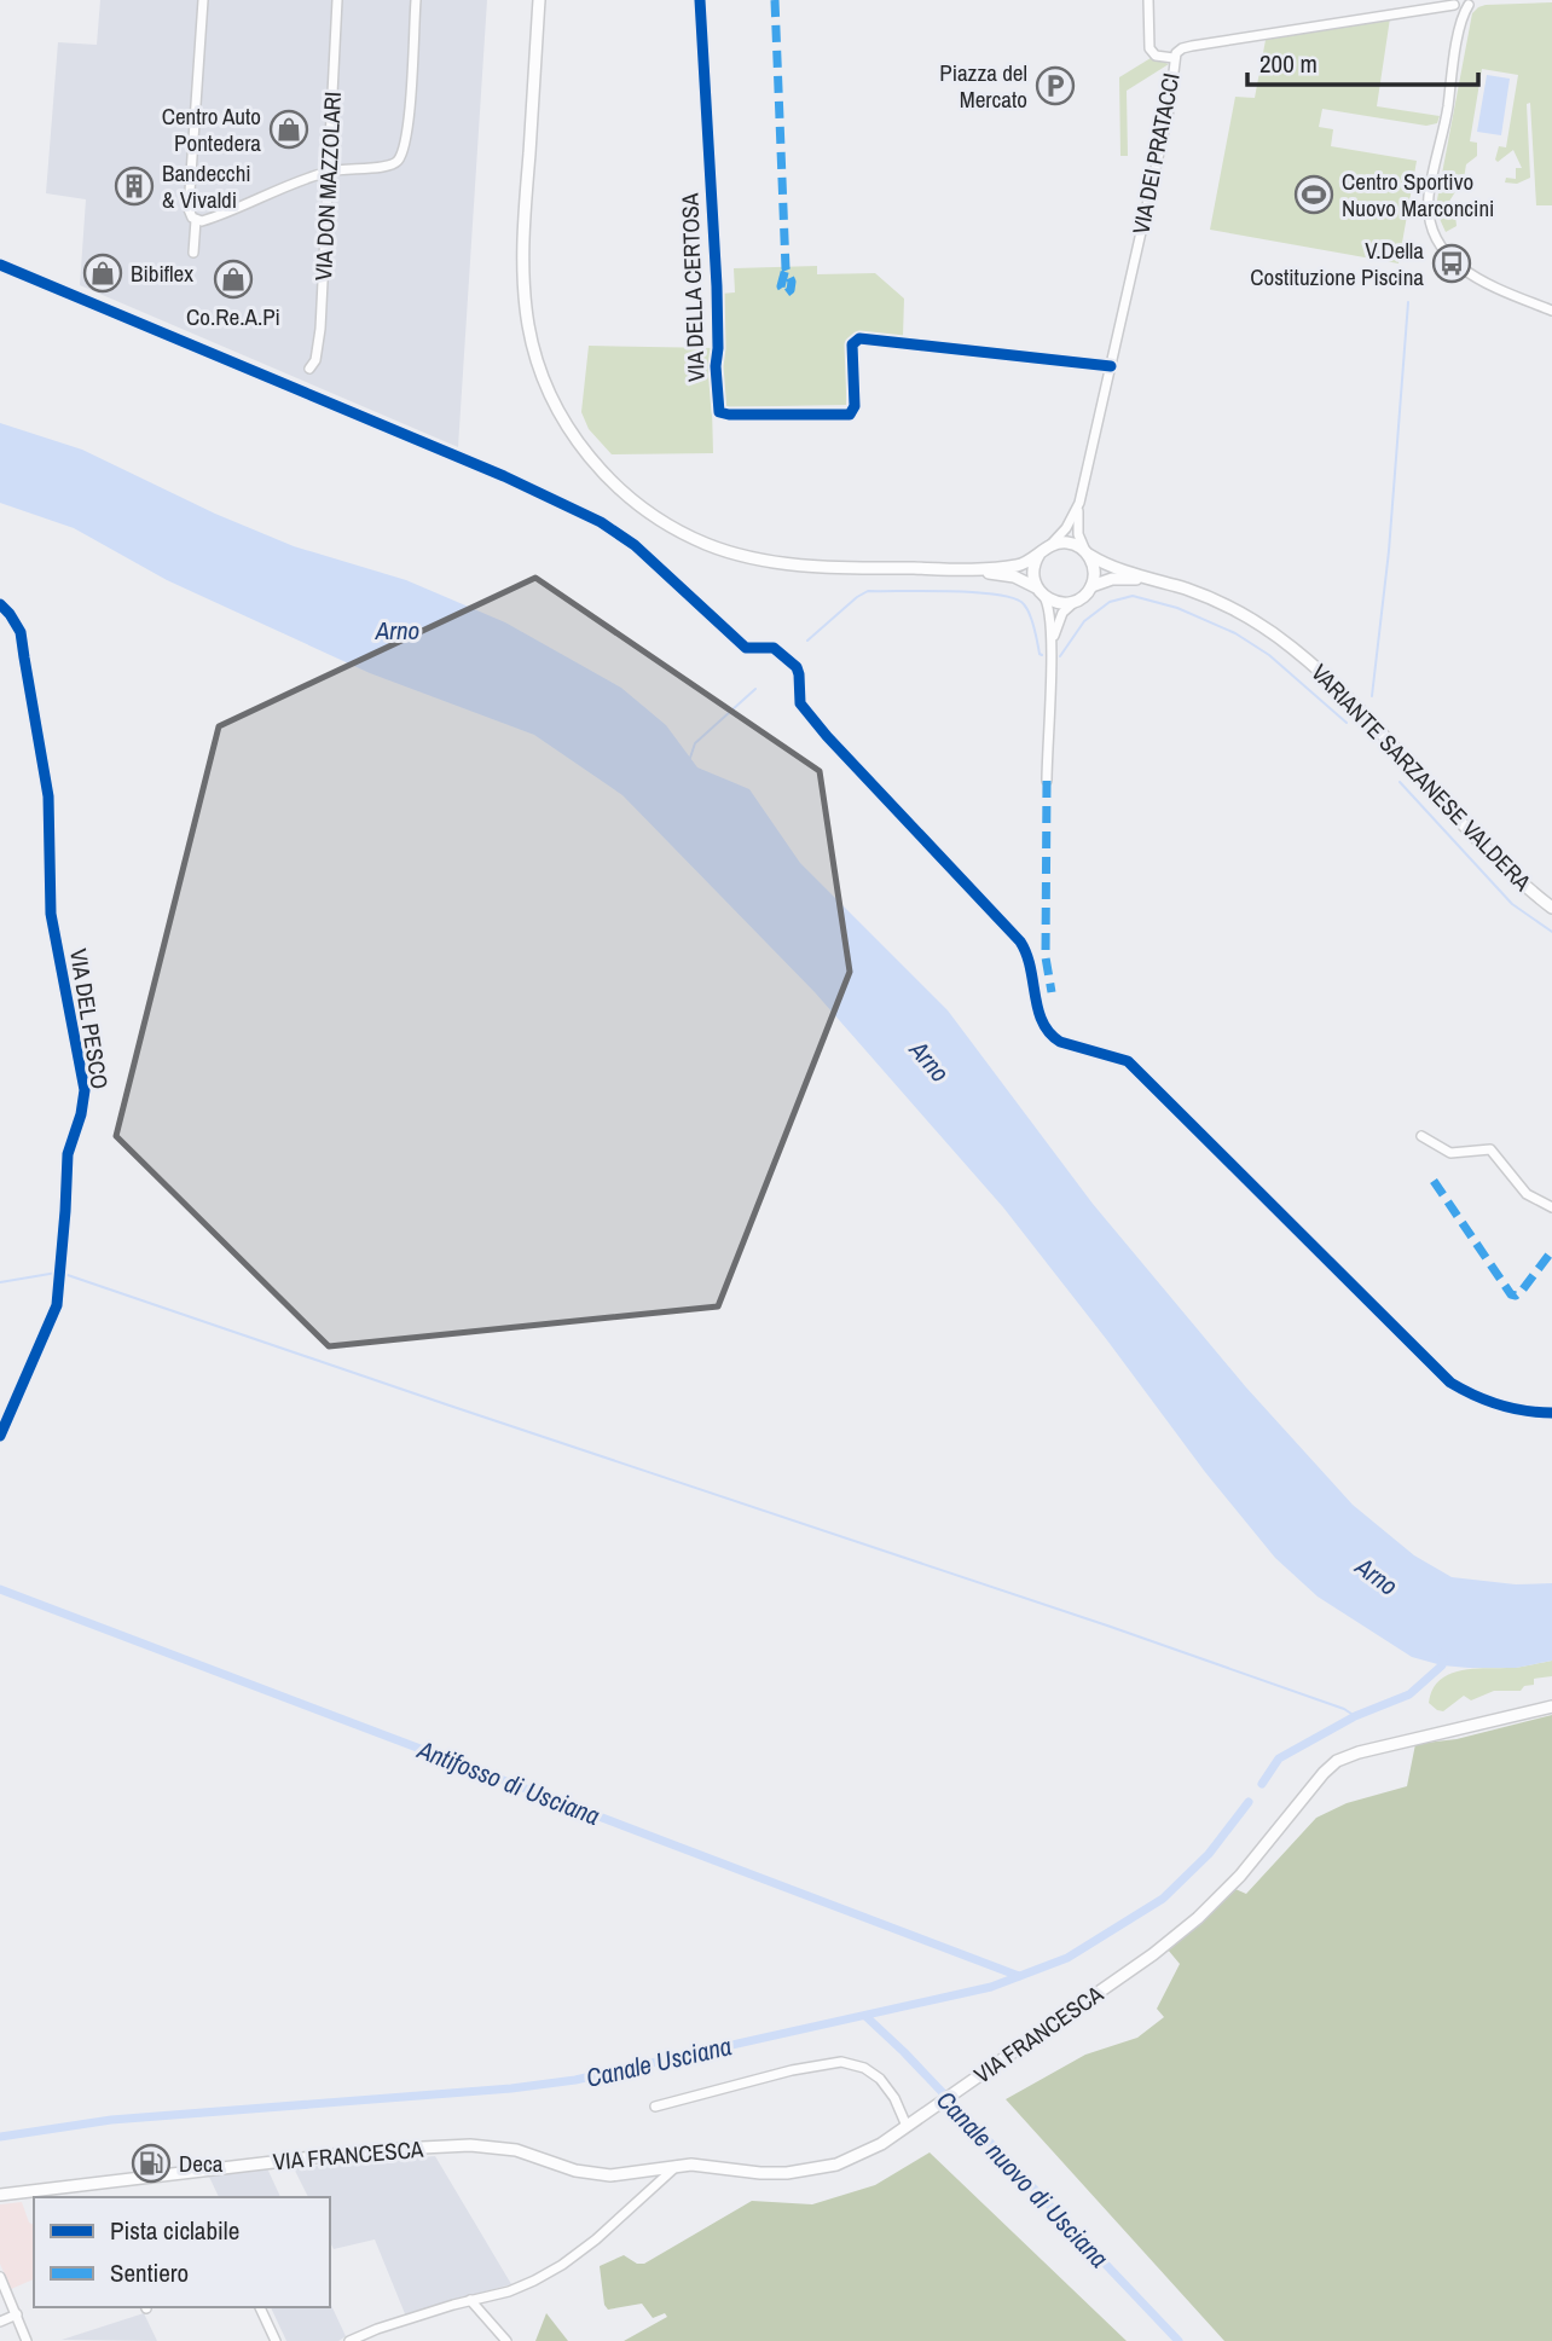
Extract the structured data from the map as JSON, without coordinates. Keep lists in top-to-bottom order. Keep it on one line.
{"streets":{"main road":["VARIANTE SARZANESE VALDERA","VIA FRANCESCA"],"street":["VIA DEI PRATACCI","VIA DON MAZZOLARI","VIA DELLA CERTOSA","VIA DEL PESCO"]},"crossings":[["VIA DEI PRATACCI","VIA DELLA CERTOSA"],["VIA DEI PRATACCI","VARIANTE SARZANESE VALDERA"]],"water":["Arno","Antifosso di Usciana","Canale Usciana","Canale nuovo di Usciana"],"places":{"parking":["Piazza del Mercato"],"shop":["Centro Auto Pontedera","Bibiflex","Co.Re.A.Pi"],"building":["Bandecchi & Vivaldi"],"sports":["Centro Sportivo Nuovo Marconcini"],"bus stop":["V.Della Costituzione Piscina"],"fuel station":["Deca"]},"legend":["Pista ciclabile","Sentiero"],"scale_bar":"200 m"}
